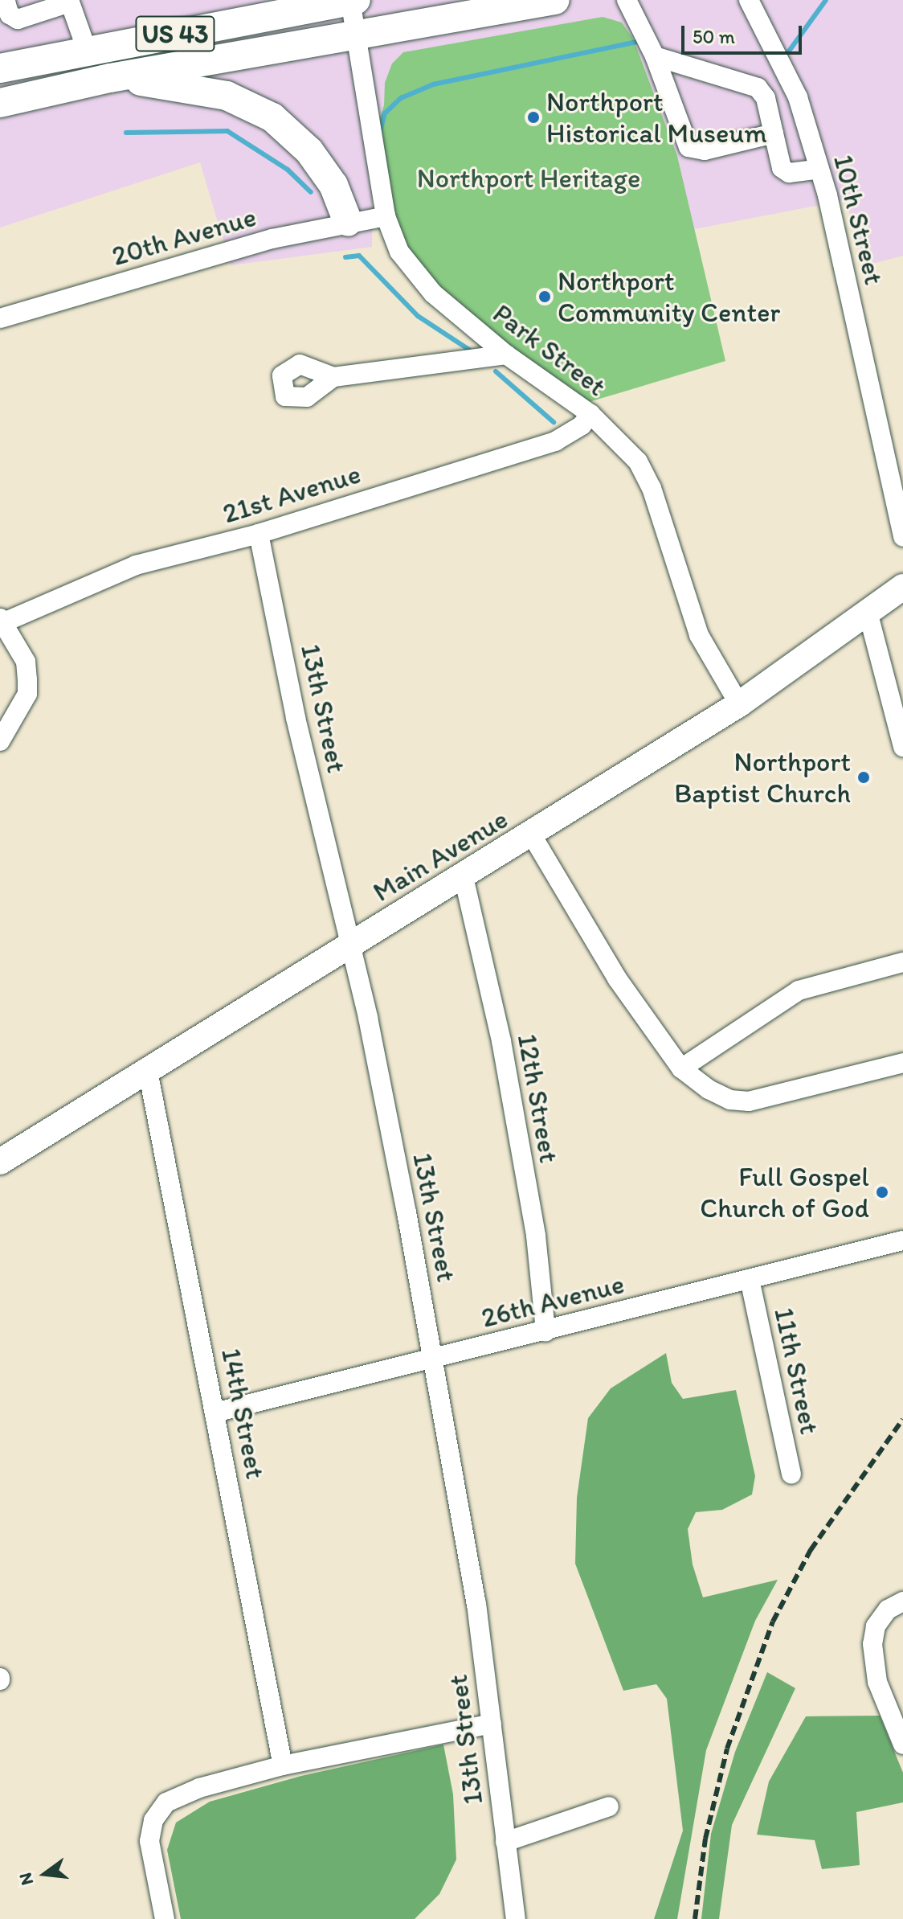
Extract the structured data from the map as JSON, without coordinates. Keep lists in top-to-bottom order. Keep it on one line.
{"streets":{"highway":["US 43"],"main road":["Main Avenue"],"street":["10th Street","20th Avenue","Park Street","21st Avenue","13th Street","12th Street","26th Avenue","11th Street","14th Street"]},"crossings":[["US 43","Park Street"],["20th Avenue","Park Street"],["Park Street","21st Avenue"],["Park Street","Main Avenue"],["21st Avenue","13th Street"],["13th Street","Main Avenue"],["13th Street","26th Avenue"],["Main Avenue","12th Street"],["Main Avenue","14th Street"],["12th Street","26th Avenue"],["26th Avenue","11th Street"],["26th Avenue","14th Street"]],"parks":["Northport Heritage"],"places":["Northport Historical Museum","Northport Community Center","Northport Baptist Church","Full Gospel Church of God"],"scale_bar":"50 m","north":"left"}
